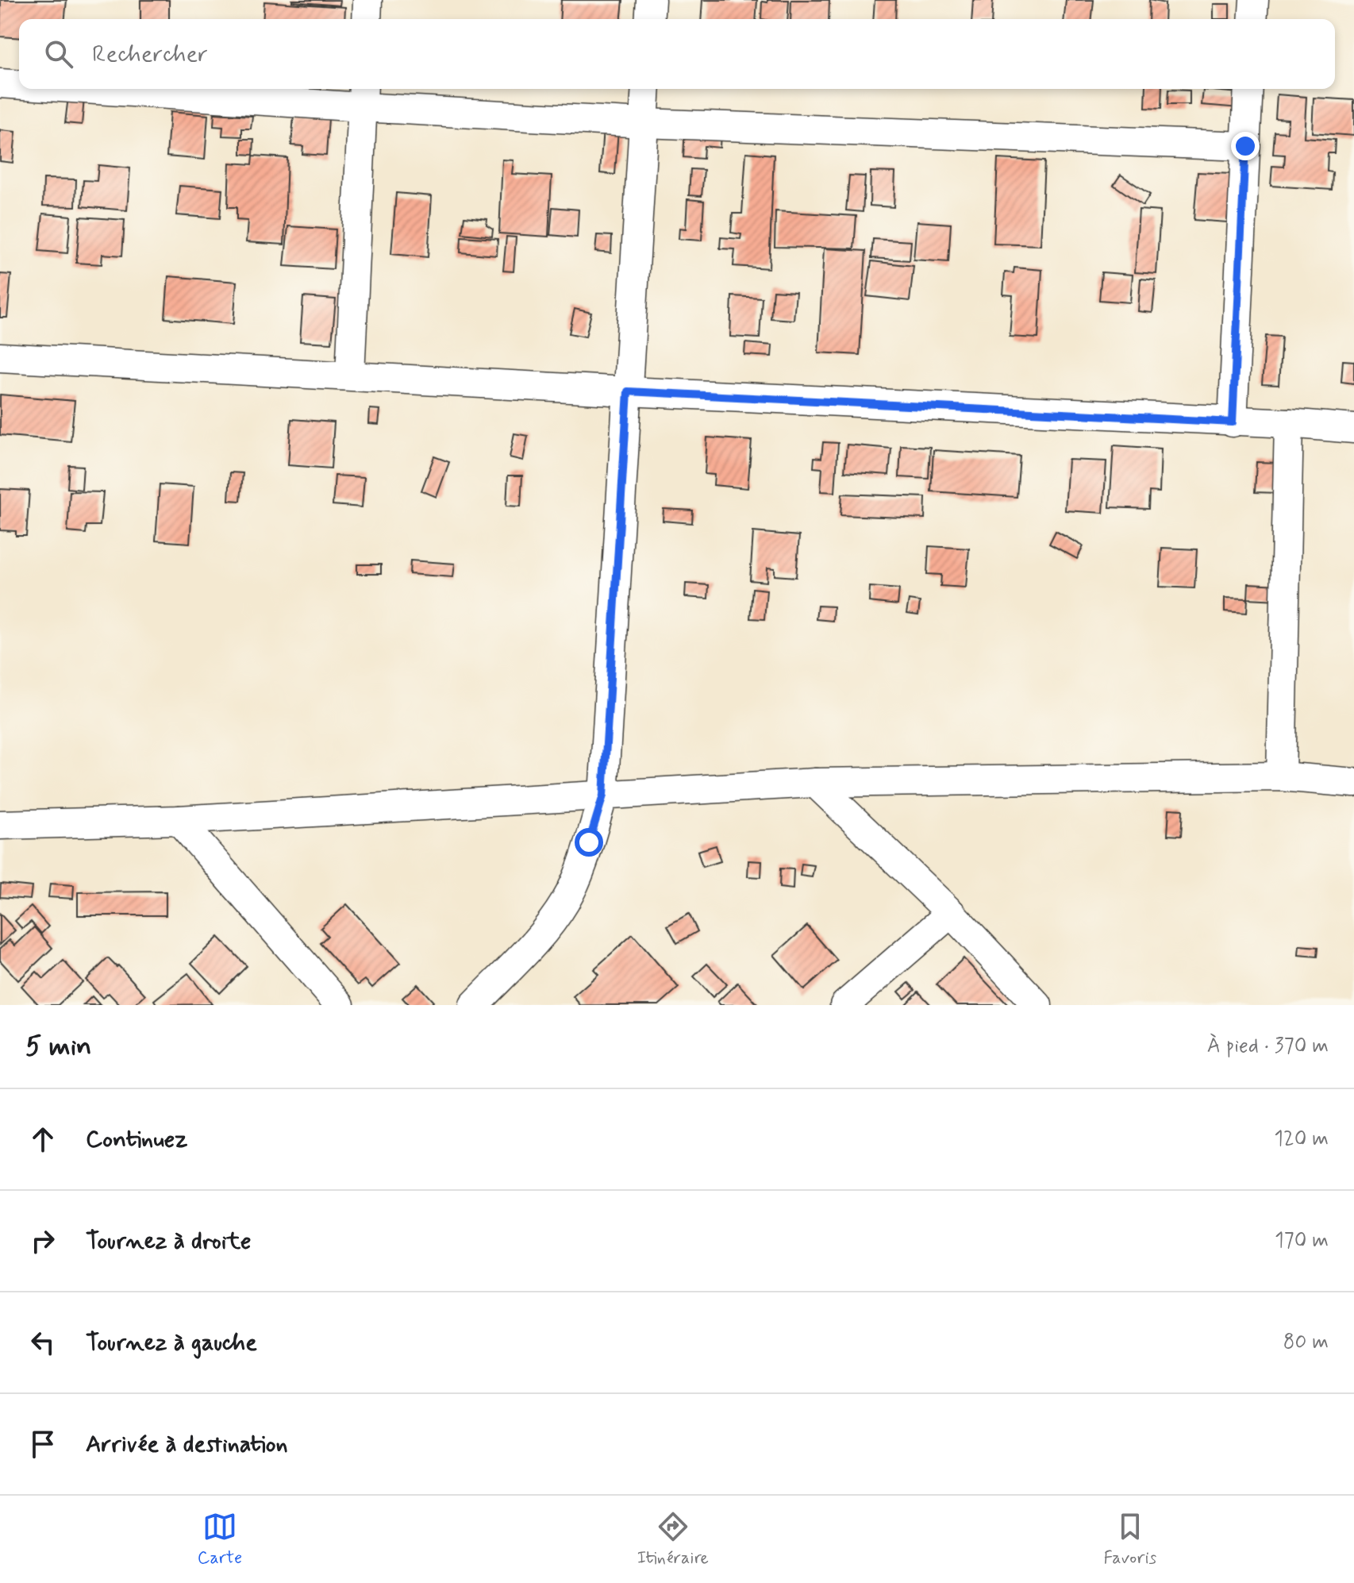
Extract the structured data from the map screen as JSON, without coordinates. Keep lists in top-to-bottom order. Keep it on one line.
{"page":{"search":"Rechercher","heading":["5 min","À pied · 370 m"],"list":[["Continuez","120 m"],["Tournez à droite","170 m"],["Tournez à gauche","80 m"],"Arrivée à destination"],"nav":["Carte","Itinéraire","Favoris"]}}
